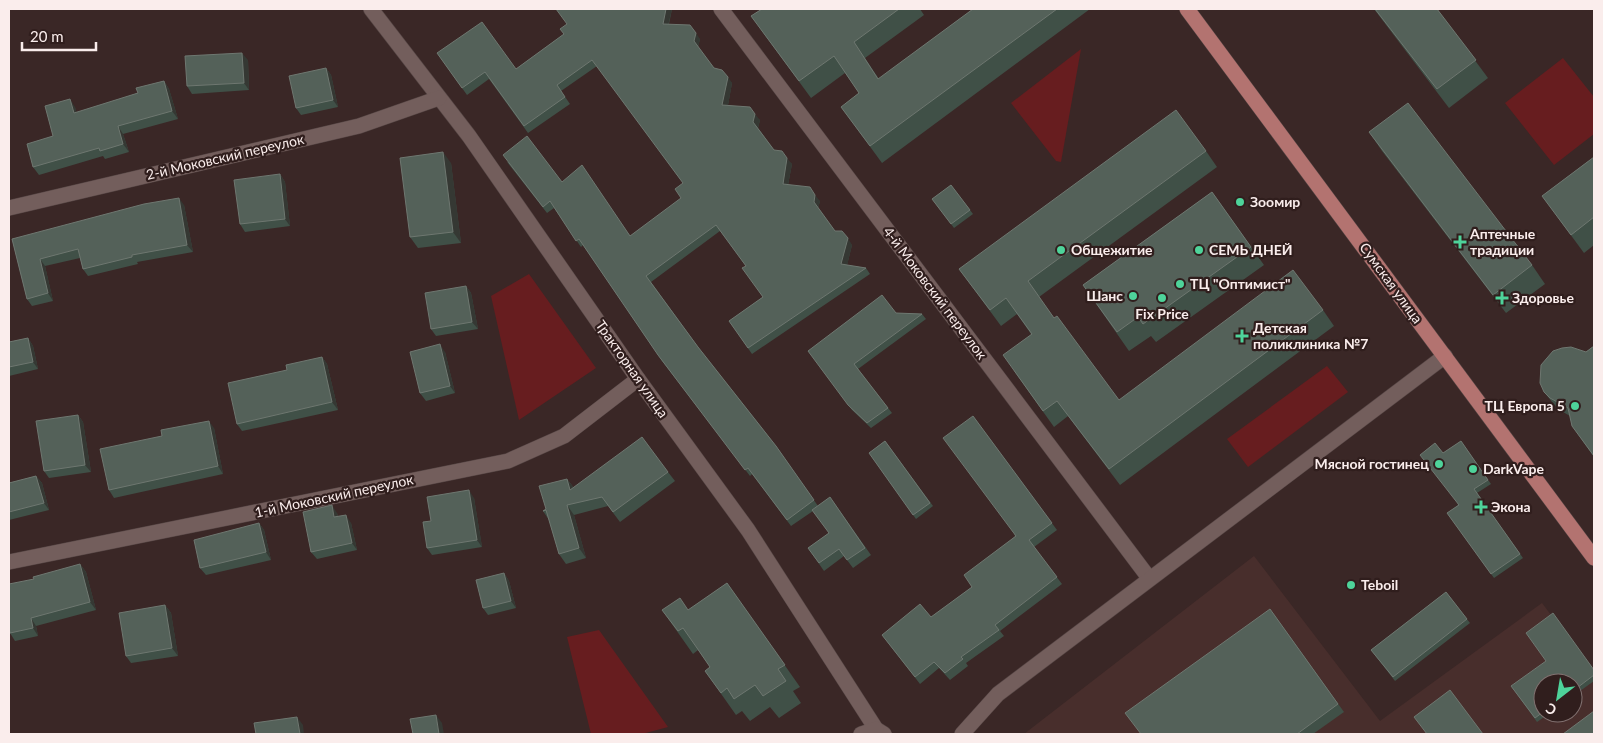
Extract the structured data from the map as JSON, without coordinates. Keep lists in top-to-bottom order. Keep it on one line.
{"streets":{"main road":["Сумская улица"],"street":["2-й Моковский переулок","4-й Моковский переулок","Тракторная улица","1-й Моковский переулок"]},"crossings":[["2-й Моковский переулок","Тракторная улица"],["Тракторная улица","1-й Моковский переулок"]],"places":{"other":["Зоомир","Общежитие","СЕМЬ ДНЕЙ","ТЦ \"Оптимист\"","Шанс","Fix Price","ТЦ Европа 5","Мясной гостинец","DarkVape","Teboil"],"health":["Аптечные традиции","Здоровье","Детская поликлиника №7","Экона"]},"scale_bar":"20 m","north":"bottom left"}
